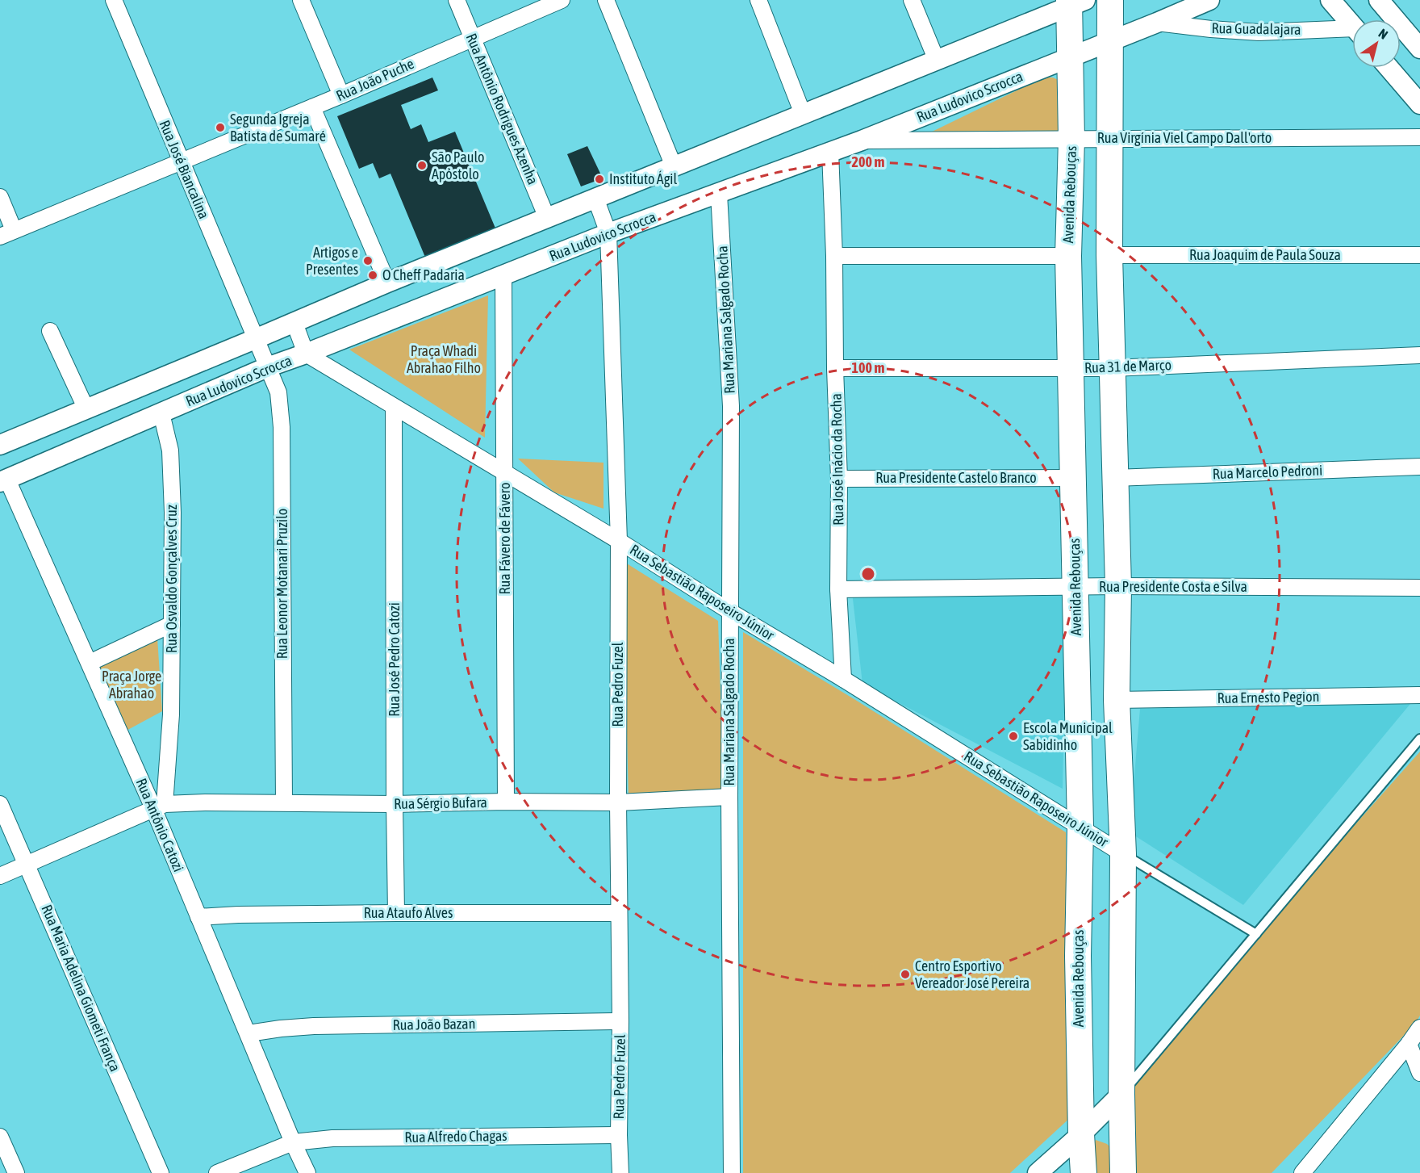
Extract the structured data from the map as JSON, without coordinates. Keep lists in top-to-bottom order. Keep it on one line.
{"streets":{"main road":["Avenida Rebouças"],"street":["Rua Guadalajara","Rua João Puche","Rua Ludovico Scrocca","Rua Antônio Rodrigues Azenha","Rua Virgínia Viel Campo Dall'orto","Rua José Biancalina","Rua Joaquim de Paula Souza","Rua Mariana Salgado Rocha","Rua 31 de Março","Rua José Inácio da Rocha","Rua Marcelo Pedroni","Rua Presidente Castelo Branco","Rua Fávero de Fávero","Rua Osvaldo Gonçalves Cruz","Rua Leonor Motanari Pruzilo","Rua Presidente Costa e Silva","Rua Sebastião Raposeiro Júnior","Rua José Pedro Catozi","Rua Pedro Fuzel","Rua Ernesto Pegion","Rua Sérgio Bufara","Rua Antônio Catozi","Rua Ataufo Alves","Rua Maria Adelina Giometi França","Rua João Bazan","Rua Alfredo Chagas"]},"crossings":[["Rua Guadalajara","Rua Ludovico Scrocca"],["Rua João Puche","Rua Antônio Rodrigues Azenha"],["Rua João Puche","Rua José Biancalina"],["Rua Ludovico Scrocca","Rua Virgínia Viel Campo Dall'orto"],["Rua Ludovico Scrocca","Rua José Biancalina"],["Rua Ludovico Scrocca","Avenida Rebouças"],["Rua Ludovico Scrocca","Rua Mariana Salgado Rocha"],["Rua Ludovico Scrocca","Rua José Inácio da Rocha"],["Rua Ludovico Scrocca","Rua Fávero de Fávero"],["Rua Ludovico Scrocca","Rua Osvaldo Gonçalves Cruz"],["Rua Ludovico Scrocca","Rua Leonor Motanari Pruzilo"],["Rua Ludovico Scrocca","Rua Sebastião Raposeiro Júnior"],["Rua Ludovico Scrocca","Rua Pedro Fuzel"],["Rua Ludovico Scrocca","Rua Antônio Catozi"],["Rua Virgínia Viel Campo Dall'orto","Avenida Rebouças"],["Rua José Biancalina","Rua Leonor Motanari Pruzilo"],["Avenida Rebouças","Rua 31 de Março"],["Avenida Rebouças","Rua Presidente Castelo Branco"],["Avenida Rebouças","Rua Presidente Costa e Silva"],["Avenida Rebouças","Rua Sebastião Raposeiro Júnior"],["Rua Mariana Salgado Rocha","Rua Sebastião Raposeiro Júnior"],["Rua Mariana Salgado Rocha","Rua Sérgio Bufara"],["Rua 31 de Março","Rua José Inácio da Rocha"],["Rua José Inácio da Rocha","Rua Presidente Castelo Branco"],["Rua José Inácio da Rocha","Rua Presidente Costa e Silva"],["Rua José Inácio da Rocha","Rua Sebastião Raposeiro Júnior"],["Rua Fávero de Fávero","Rua Sebastião Raposeiro Júnior"],["Rua Fávero de Fávero","Rua Sérgio Bufara"],["Rua Osvaldo Gonçalves Cruz","Rua Sérgio Bufara"],["Rua Osvaldo Gonçalves Cruz","Rua Antônio Catozi"],["Rua Leonor Motanari Pruzilo","Rua Sérgio Bufara"],["Rua Sebastião Raposeiro Júnior","Rua José Pedro Catozi"],["Rua Sebastião Raposeiro Júnior","Rua Pedro Fuzel"],["Rua José Pedro Catozi","Rua Sérgio Bufara"],["Rua José Pedro Catozi","Rua Ataufo Alves"],["Rua Pedro Fuzel","Rua Sérgio Bufara"],["Rua Pedro Fuzel","Rua Ataufo Alves"],["Rua Pedro Fuzel","Rua João Bazan"],["Rua Pedro Fuzel","Rua Alfredo Chagas"],["Rua Sérgio Bufara","Rua Antônio Catozi"],["Rua Antônio Catozi","Rua Ataufo Alves"],["Rua Antônio Catozi","Rua João Bazan"],["Rua Antônio Catozi","Rua Alfredo Chagas"]],"parks":["Praça Whadi Abrahao Filho","Praça Jorge Abrahao"],"places":["Segunda Igreja Batista de Sumaré","São Paulo Apóstolo","Instituto Ágil","Artigos e Presentes","O Cheff Padaria","Escola Municipal Sabidinho","Centro Esportivo Vereador José Pereira"],"north":"top right","rings":["200 m","100 m"]}
